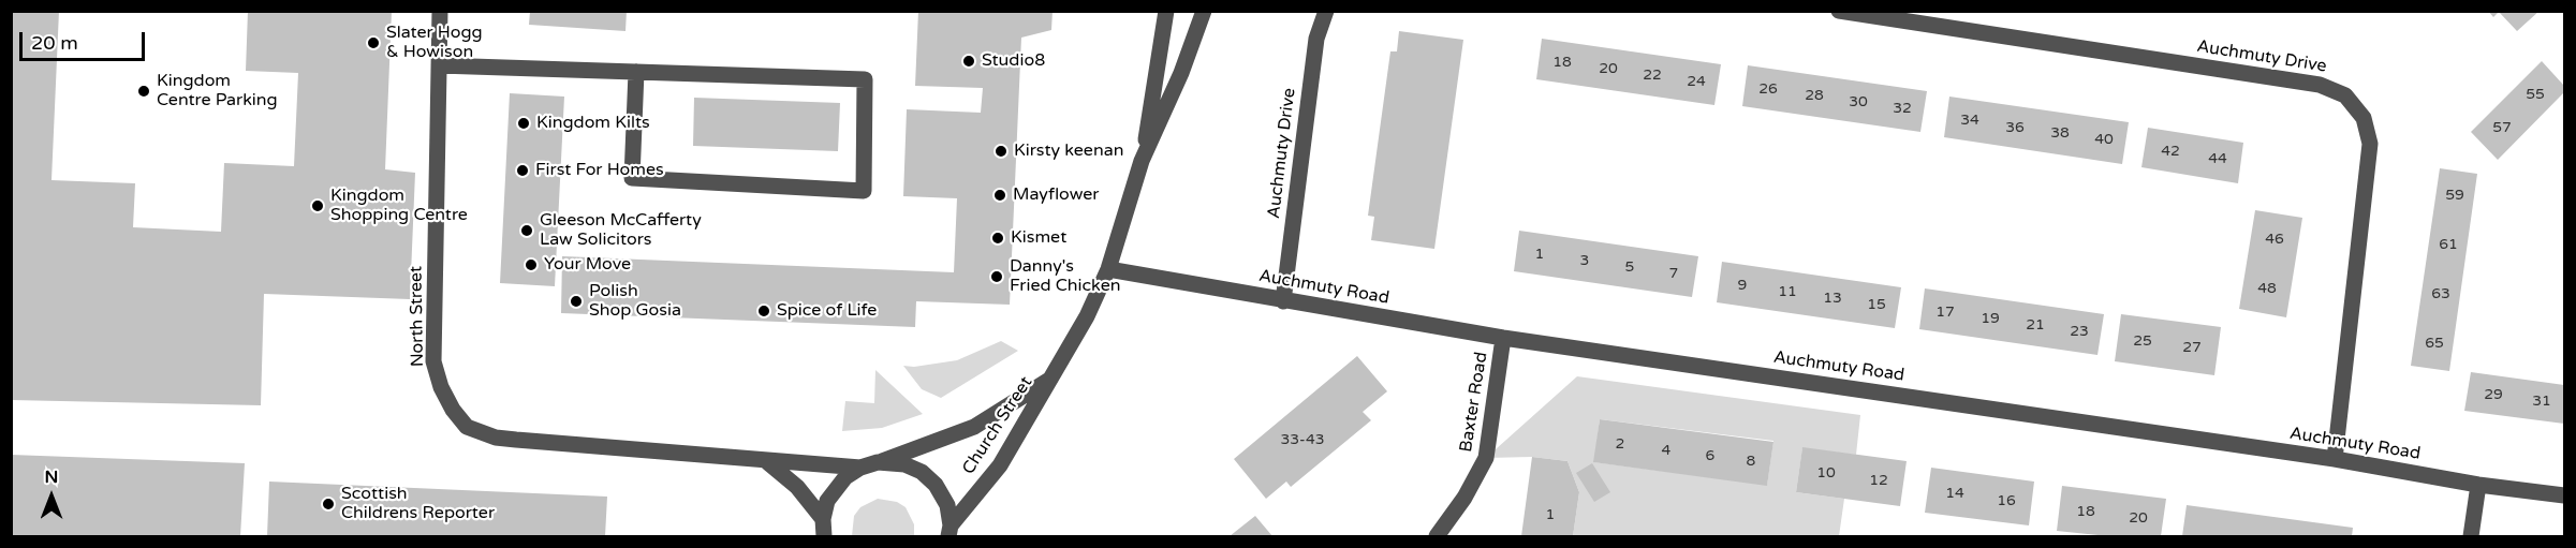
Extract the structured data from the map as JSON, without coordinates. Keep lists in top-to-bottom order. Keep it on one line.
{"streets":{"street":["Auchmuty Drive","Auchmuty Road","North Street","Baxter Road","Church Street"]},"crossings":[["Auchmuty Drive","Auchmuty Road"],["Auchmuty Road","Baxter Road"],["Auchmuty Road","Church Street"],["North Street","Church Street"]],"places":["Slater Hogg & Howison","Studio8","Kingdom Centre Parking","Kingdom Kilts","Kirsty keenan","First For Homes","Mayflower","Kingdom Shopping Centre","Gleeson McCafferty Law Solicitors","Kismet","Your Move","Danny's Fried Chicken","Polish Shop Gosia","Spice of Life","Scottish Childrens Reporter"],"house_numbers":["18","20","22","24","26","55","28","30","32","34","36","57","38","40","42","44","59","46","61","1","3","5","7","9","48","11","63","13","15","17","19","21","23","25","65","27","29","31","33-43","2","4","6","8","10","12","14","16","18","1","20"],"scale_bar":"20 m","north":"top"}
